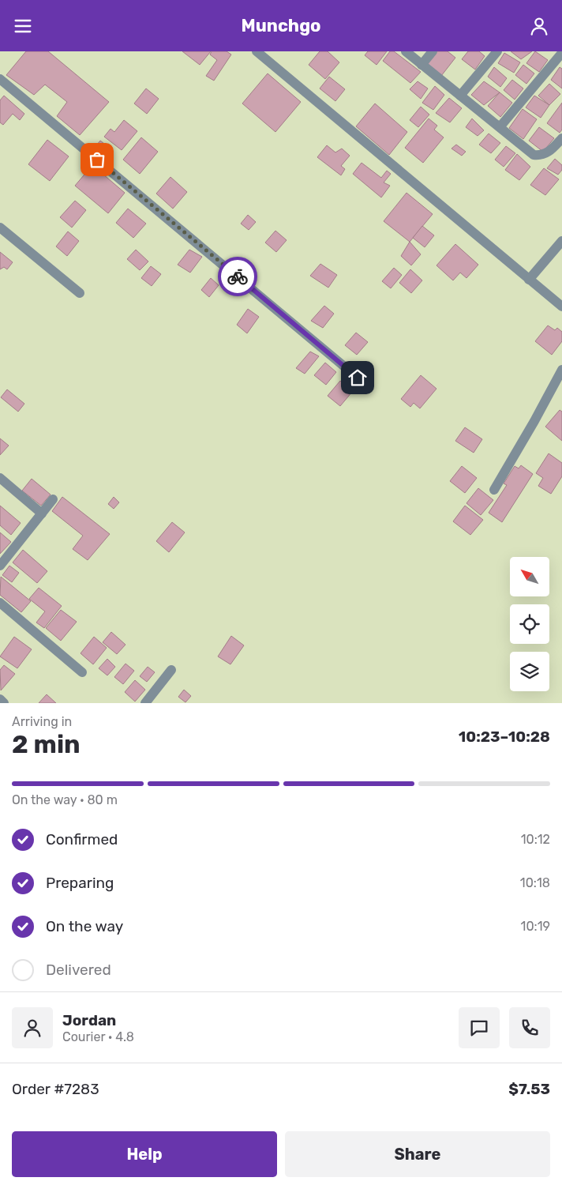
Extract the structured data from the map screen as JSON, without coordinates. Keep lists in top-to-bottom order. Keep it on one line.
{"north":"top left","page":{"header":"Munchgo","heading":["2 min","Arriving in","10:23–10:28"],"panel":["Jordan","Courier · 4.8","Order #7283","$7.53"],"bar":"On the way · 80 m","list":[["Confirmed","10:12"],["Preparing","10:18"],["On the way","10:19"],"Delivered"],"buttons":["Help","Share"]}}
